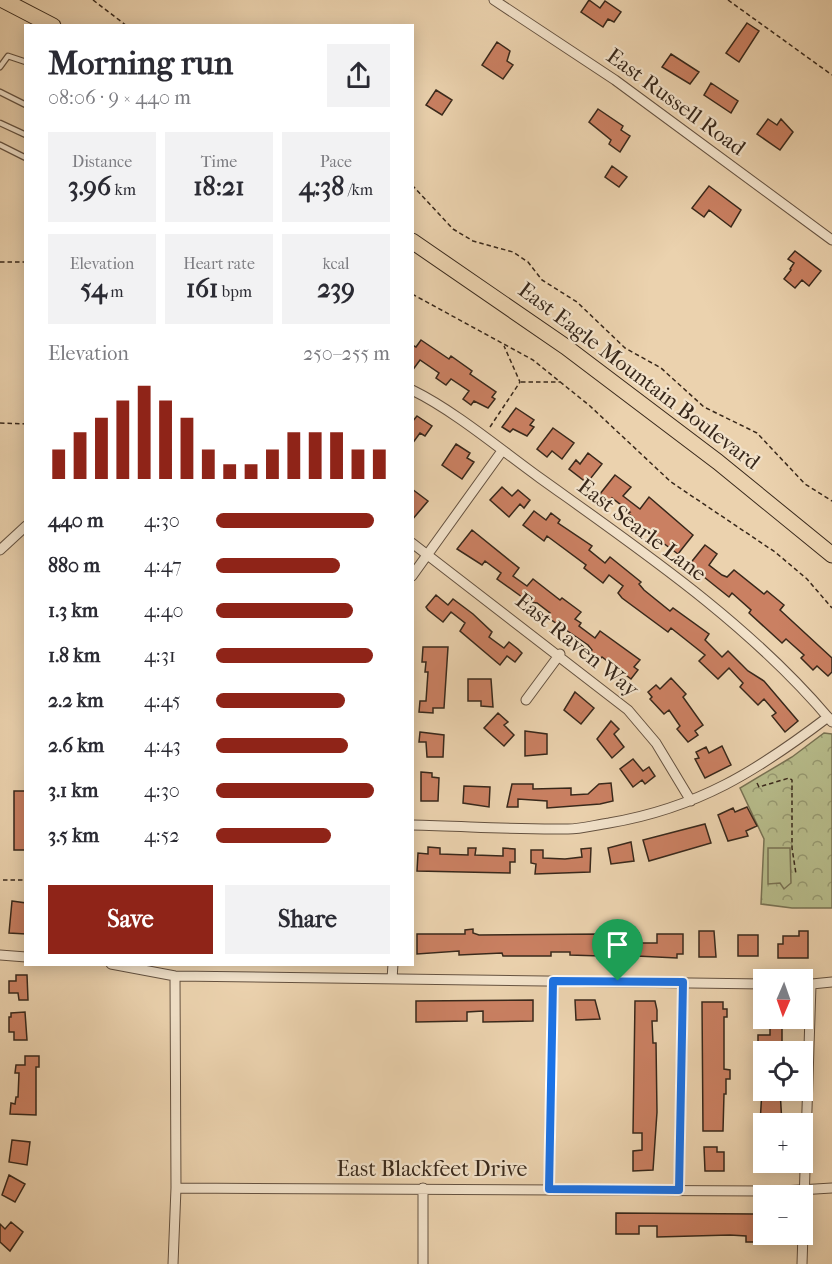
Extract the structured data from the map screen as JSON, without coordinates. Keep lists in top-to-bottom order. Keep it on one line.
{"streets":{"main road":["East Eagle Mountain Boulevard"],"street":["East Russell Road","East Searle Lane","East Raven Way","East Blackfeet Drive"]},"north":"bottom","page":{"heading":["Morning run","08:06 · 9 × 440 m"],"stats":[["Distance","3.96 km"],["Time","18:21"],["Pace","4:38 /km"],["Elevation","54 m"],["Heart rate","161 bpm"],["kcal","239"]],"chart":["Elevation","250–255 m"],"list":[{"name":"440 m","note":"4:30"},{"name":"880 m","note":"4:47"},{"name":"1.3 km","note":"4:40"},{"name":"1.8 km","note":"4:31"},{"name":"2.2 km","note":"4:45"},{"name":"2.6 km","note":"4:43"},{"name":"3.1 km","note":"4:30"},{"name":"3.5 km","note":"4:52"}],"buttons":["Save","Share"],"map_buttons":["+","−"]}}
